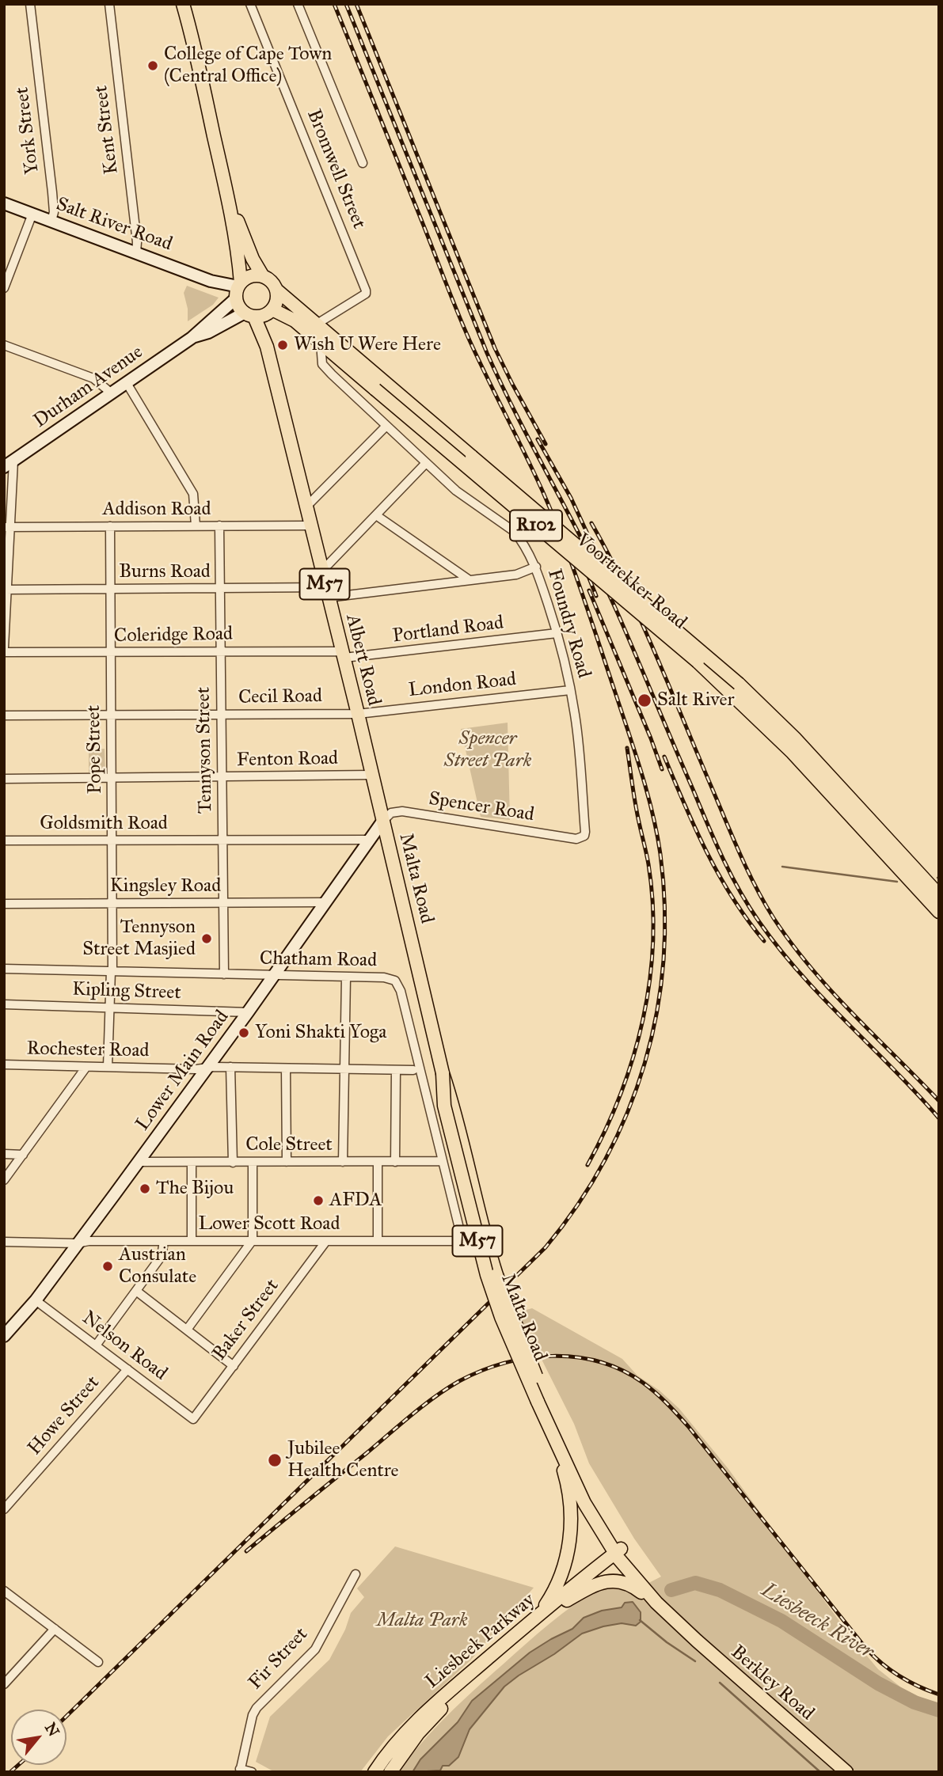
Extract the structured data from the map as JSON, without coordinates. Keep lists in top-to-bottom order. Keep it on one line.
{"streets":{"main road":["R102","Voortrekker Road","M57","Albert Road","Malta Road","Liesbeek Parkway","Berkley Road"],"street":["Kent Street","York Street","Bromwell Street","Salt River Road","Durham Avenue","Addison Road","Burns Road","Foundry Road","Portland Road","Coleridge Road","London Road","Cecil Road","Pope Street","Tennyson Street","Fenton Road","Spencer Road","Goldsmith Road","Kingsley Road","Chatham Road","Kipling Street","Rochester Road","Lower Main Road","Cole Street","Lower Scott Road","Baker Street","Nelson Road","Howe Street","Fir Street"]},"crossings":[["Kent Street","Salt River Road"],["York Street","Salt River Road"],["Bromwell Street","Voortrekker Road"],["Salt River Road","Durham Avenue"],["Salt River Road","R102"],["Salt River Road","Voortrekker Road"],["Salt River Road","Albert Road"],["Durham Avenue","R102"],["Durham Avenue","Voortrekker Road"],["Durham Avenue","Albert Road"],["Addison Road","Albert Road"],["Addison Road","Pope Street"],["Addison Road","Tennyson Street"],["R102","Voortrekker Road"],["R102","Albert Road"],["Burns Road","Foundry Road"],["Burns Road","Albert Road"],["Burns Road","Pope Street"],["Burns Road","Tennyson Street"],["Voortrekker Road","Foundry Road"],["Voortrekker Road","Albert Road"],["Foundry Road","Portland Road"],["Foundry Road","London Road"],["Foundry Road","Spencer Road"],["Portland Road","Coleridge Road"],["Portland Road","Albert Road"],["Coleridge Road","Albert Road"],["Coleridge Road","Pope Street"],["Coleridge Road","Tennyson Street"],["Albert Road","London Road"],["Albert Road","Cecil Road"],["Albert Road","Fenton Road"],["Albert Road","Spencer Road"],["Albert Road","Malta Road"],["Albert Road","Lower Main Road"],["London Road","Cecil Road"],["Cecil Road","Pope Street"],["Cecil Road","Tennyson Street"],["Pope Street","Fenton Road"],["Pope Street","Goldsmith Road"],["Pope Street","Kingsley Road"],["Pope Street","Chatham Road"],["Pope Street","Kipling Street"],["Pope Street","Rochester Road"],["Tennyson Street","Fenton Road"],["Tennyson Street","Goldsmith Road"],["Tennyson Street","Kingsley Road"],["Tennyson Street","Chatham Road"],["Spencer Road","Malta Road"],["Spencer Road","Lower Main Road"],["Goldsmith Road","Lower Main Road"],["Malta Road","Lower Main Road"],["Malta Road","Liesbeek Parkway"],["Malta Road","Berkley Road"],["Kingsley Road","Lower Main Road"],["Chatham Road","Lower Main Road"],["Chatham Road","Cole Street"],["Chatham Road","Lower Scott Road"],["Kipling Street","Lower Main Road"],["Rochester Road","Lower Main Road"],["Lower Main Road","Cole Street"],["Lower Main Road","Lower Scott Road"],["Lower Main Road","Nelson Road"],["Lower Scott Road","Baker Street"],["Baker Street","Nelson Road"],["Nelson Road","Howe Street"],["Liesbeek Parkway","Berkley Road"]],"water":["Liesbeeck River"],"parks":["Spencer Street Park","Malta Park"],"places":["College of Cape Town (Central Office)","Wish U Were Here","Salt River","Tennyson Street Masjied","Yoni Shakti Yoga","The Bijou","AFDA","Austrian Consulate","Jubilee Health Centre"],"north":"top right"}
